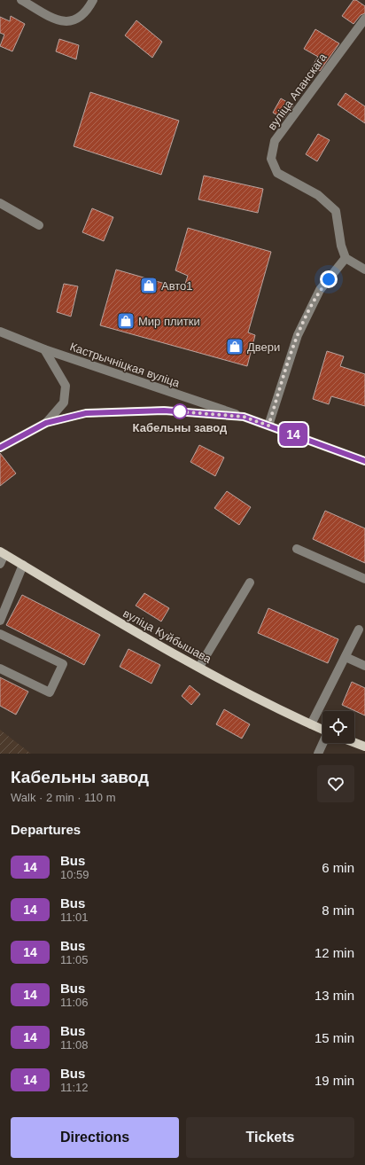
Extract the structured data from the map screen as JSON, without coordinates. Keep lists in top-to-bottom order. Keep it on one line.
{"streets":{"main road":["вуліца Куйбышава"],"street":["вуліца Апанскага","Кастрычніцкая вуліца"]},"places":{"shop":["Авто1","Мир плитки","Двери"],"other":["Кабельны завод"]},"lines":["bus line 14"],"page":{"on_map":"14","heading":[["Кабельны завод","Walk · 2 min · 110 m"],"Departures"],"list":[{"mark":"14","name":"Bus","note":"10:59","value":"6 min"},{"mark":"14","name":"Bus","note":"11:01","value":"8 min"},{"mark":"14","name":"Bus","note":"11:05","value":"12 min"},{"mark":"14","name":"Bus","note":"11:06","value":"13 min"},{"mark":"14","name":"Bus","note":"11:08","value":"15 min"},{"mark":"14","name":"Bus","note":"11:12","value":"19 min"}],"buttons":["Directions","Tickets"]}}
